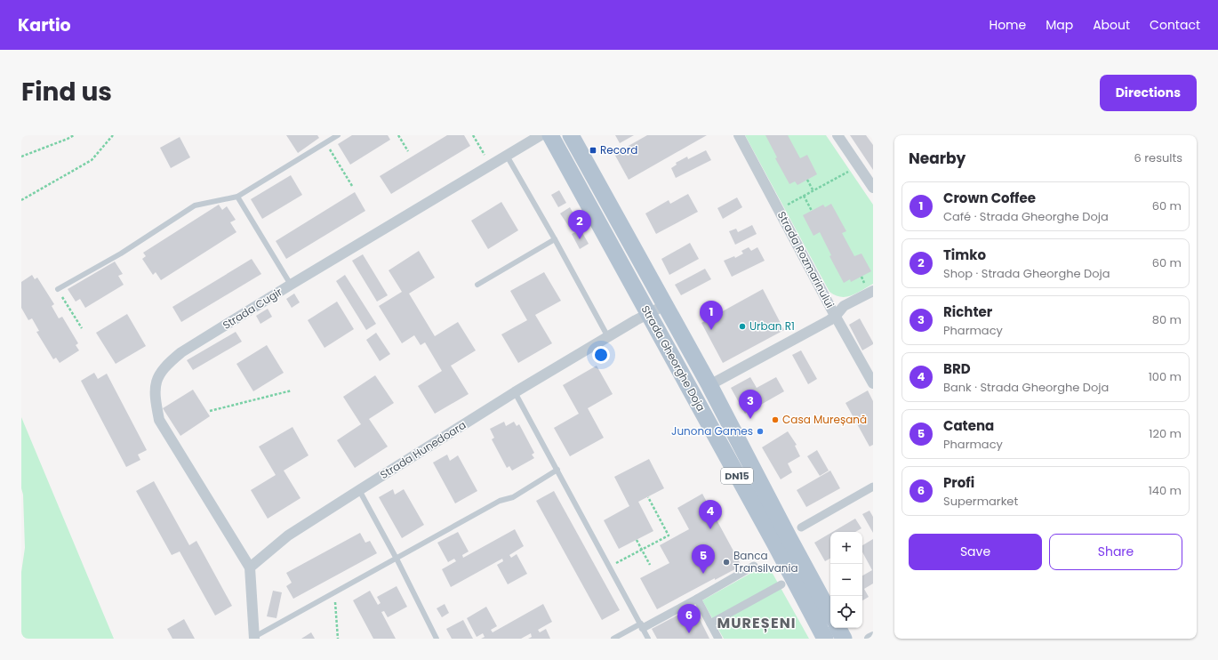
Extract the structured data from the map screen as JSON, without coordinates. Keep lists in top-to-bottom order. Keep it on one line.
{"streets":{"main road":["Strada Gheorghe Doja","DN15"],"street":["Strada Rozmarinului","Strada Cugir","Strada Hunedoara"]},"crossings":[["Strada Cugir","Strada Hunedoara"],["Strada Gheorghe Doja","Strada Hunedoara"]],"districts":["MUREȘENI"],"places":{"transit":["Record"],"other":["Urban R1","Casa Mureșană","Junona Games","Banca Transilvania"]},"page":{"header":"Kartio","nav":["Home","Map","About","Contact"],"title":"Find us","buttons":["Directions",["Save","Share"]],"heading":["Nearby","6 results"],"list":[{"mark":"1","name":"Crown Coffee","note":"Café · Strada Gheorghe Doja","value":"60 m"},{"mark":"2","name":"Timko","note":"Shop · Strada Gheorghe Doja","value":"60 m"},{"mark":"3","name":"Richter","note":"Pharmacy","value":"80 m"},{"mark":"4","name":"BRD","note":"Bank · Strada Gheorghe Doja","value":"100 m"},{"mark":"5","name":"Catena","note":"Pharmacy","value":"120 m"},{"mark":"6","name":"Profi","note":"Supermarket","value":"140 m"}],"pins":["2","1","3","4","5","6"],"map_buttons":["+","−"]}}
